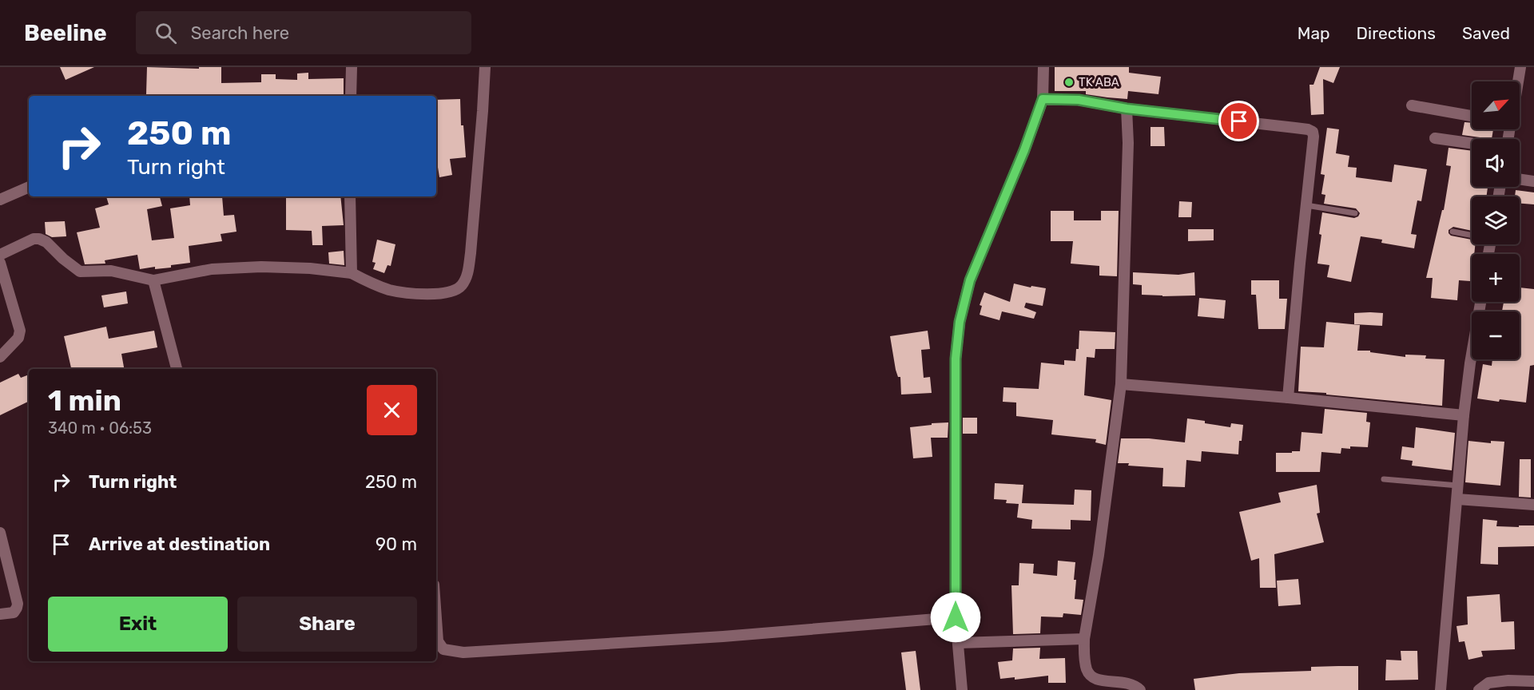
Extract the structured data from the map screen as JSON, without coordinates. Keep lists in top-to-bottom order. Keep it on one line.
{"places":["TK ABA"],"north":"top right","page":{"header":"Beeline","search":"Search here","nav":["Map","Directions","Saved"],"map_buttons":["+","−"],"turn":["250 m","Turn right"],"heading":["1 min","340 m · 06:53"],"list":[{"name":"Turn right","value":"250 m"},{"name":"Arrive at destination","value":"90 m"}],"buttons":["Exit","Share"]}}
